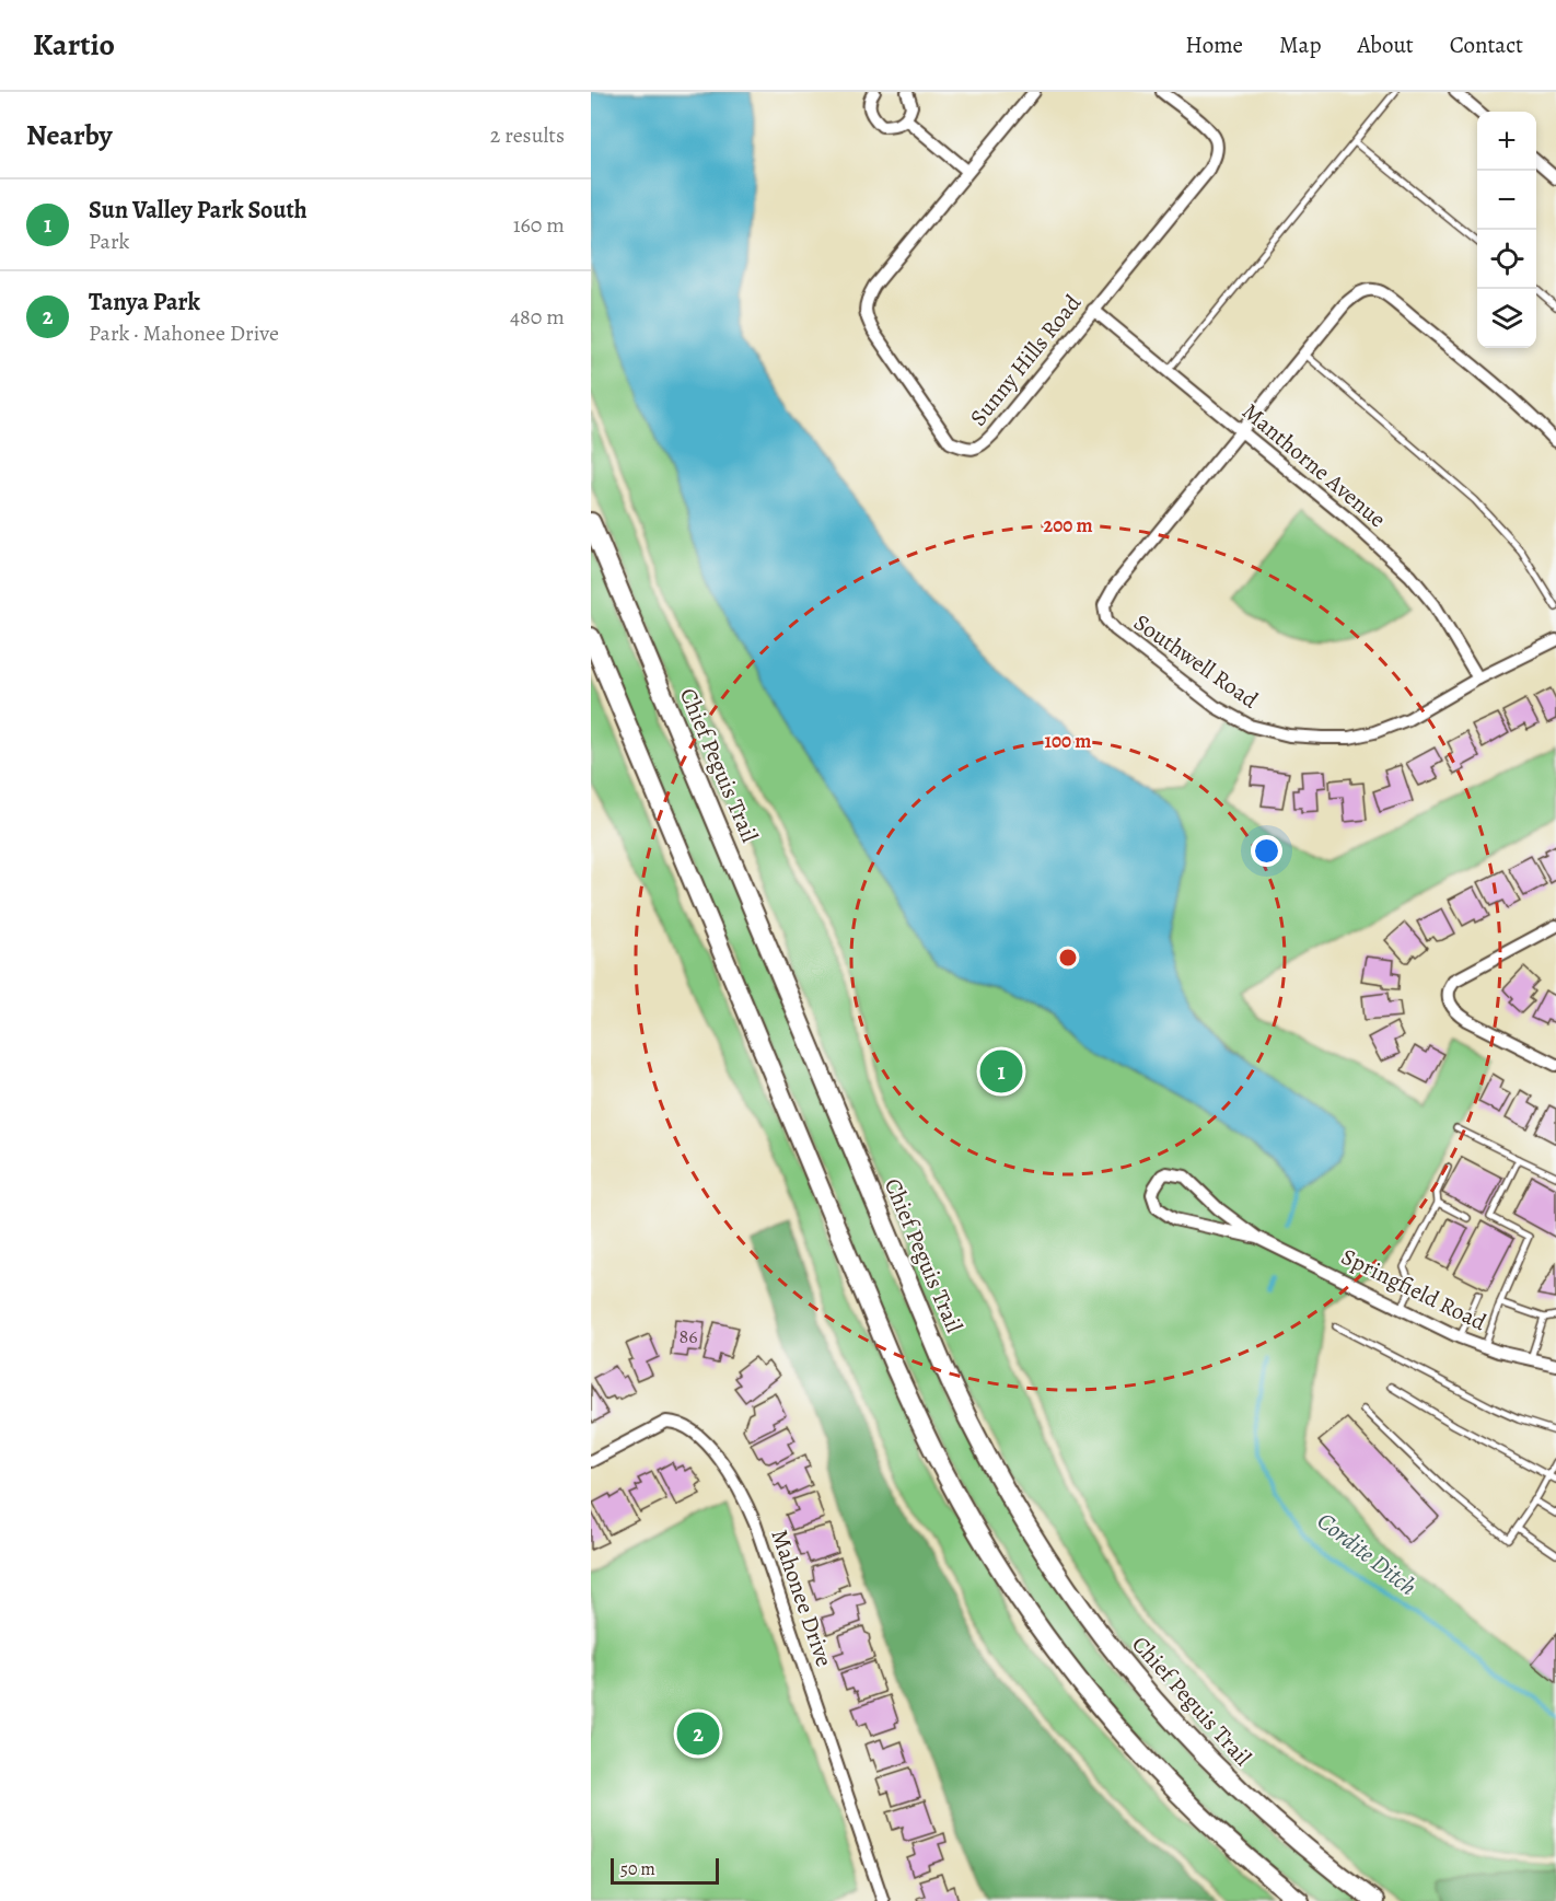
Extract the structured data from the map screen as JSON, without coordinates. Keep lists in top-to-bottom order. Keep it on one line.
{"streets":{"main road":["Chief Peguis Trail"],"street":["Sunny Hills Road","Manthorne Avenue","Southwell Road","Springfield Road","Mahonee Drive"]},"crossings":[["Sunny Hills Road","Manthorne Avenue"],["Manthorne Avenue","Southwell Road"]],"water":["Cordite Ditch"],"house_numbers":["86"],"scale_bar":"50 m","page":{"header":"Kartio","nav":["Home","Map","About","Contact"],"heading":["Nearby","2 results"],"map_buttons":["+","−"],"list":[{"mark":"1","name":"Sun Valley Park South","note":"Park","value":"160 m"},{"mark":"2","name":"Tanya Park","note":"Park · Mahonee Drive","value":"480 m"}],"pins":["1","2"],"scale":"50 m"},"rings":["200 m","100 m"]}
